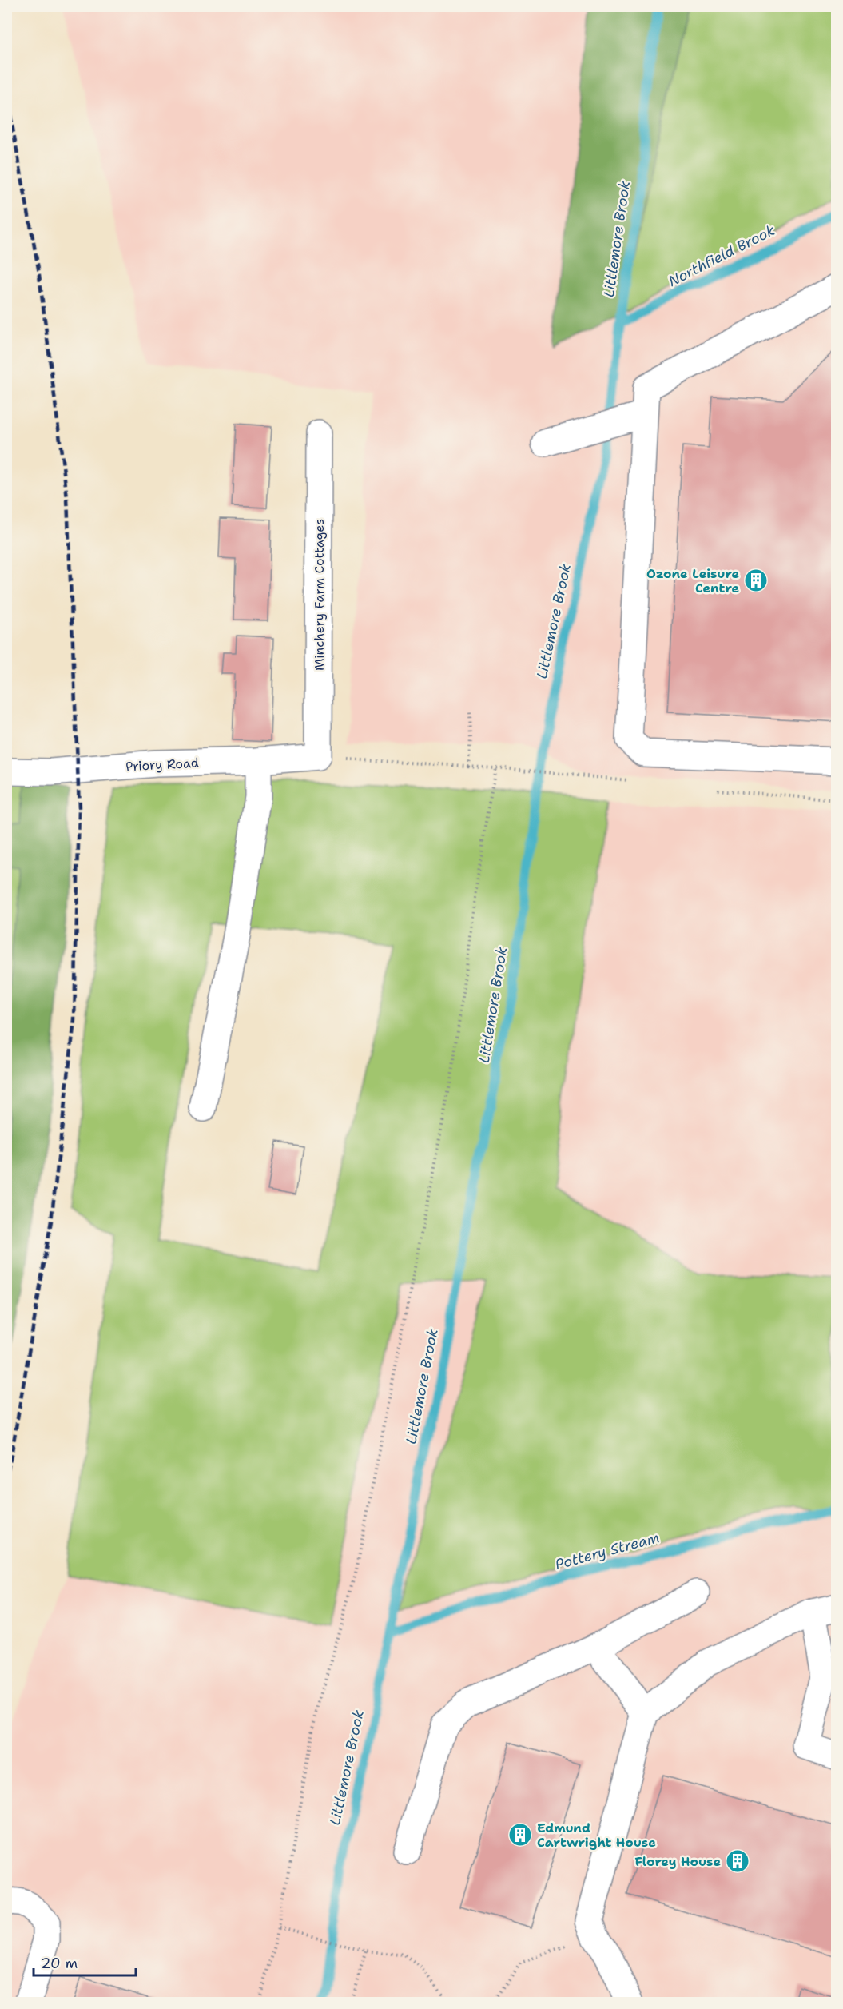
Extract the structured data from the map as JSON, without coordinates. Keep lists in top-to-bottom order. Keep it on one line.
{"streets":{"street":["Minchery Farm Cottages","Priory Road"]},"crossings":[["Minchery Farm Cottages","Priory Road"]],"water":["Littlemore Brook","Northfield Brook","Pottery Stream"],"places":{"building":["Ozone Leisure Centre","Edmund Cartwright House","Florey House"]},"scale_bar":"20 m"}
